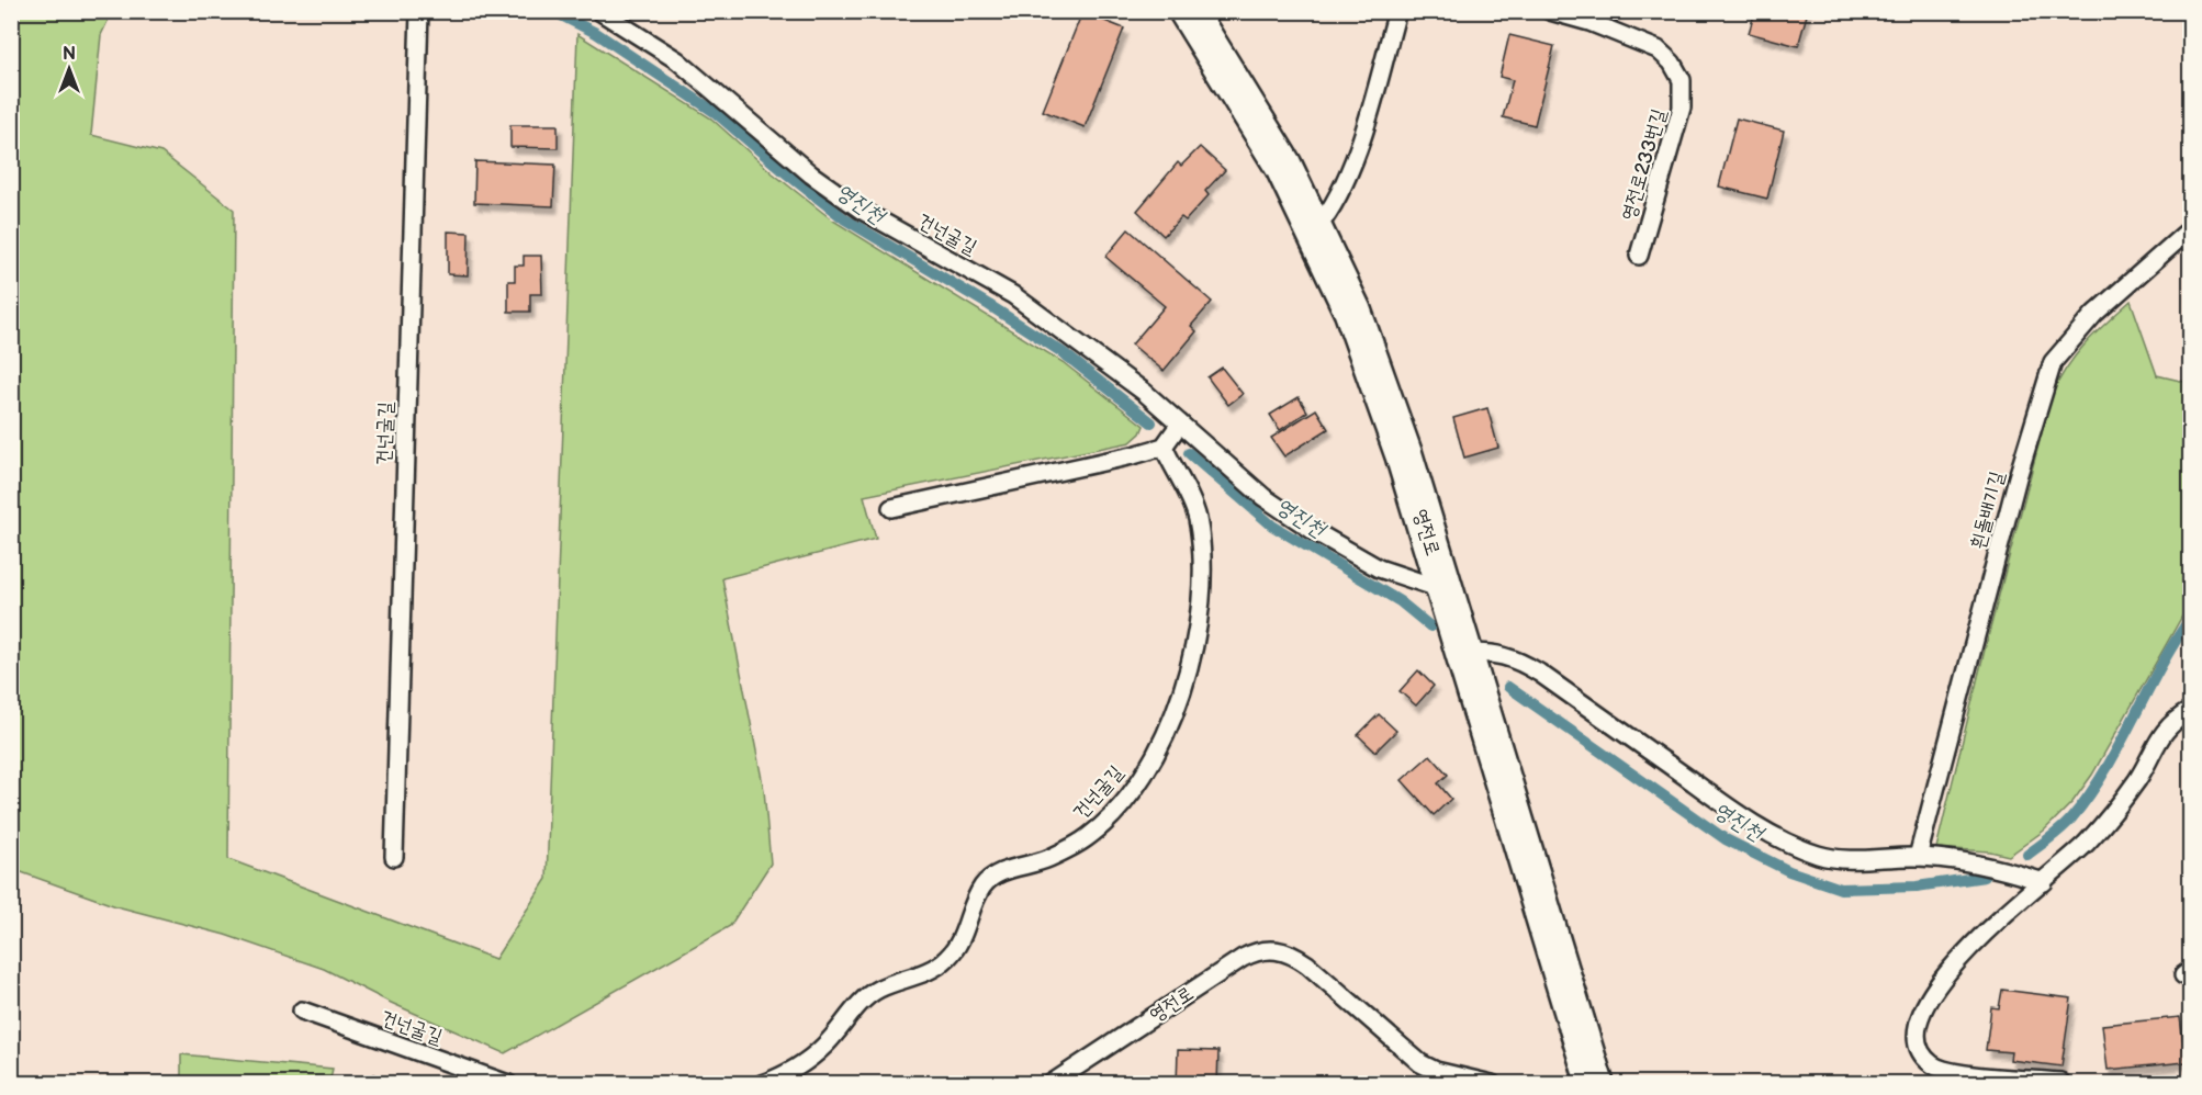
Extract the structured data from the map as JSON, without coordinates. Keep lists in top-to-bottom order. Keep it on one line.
{"streets":{"street":["영전로"],"lane":["영전로233번길","건넌굴길","흰돌배기길"]},"crossings":[["건넌굴길","영전로"]],"water":["영진천"],"north":"top"}
